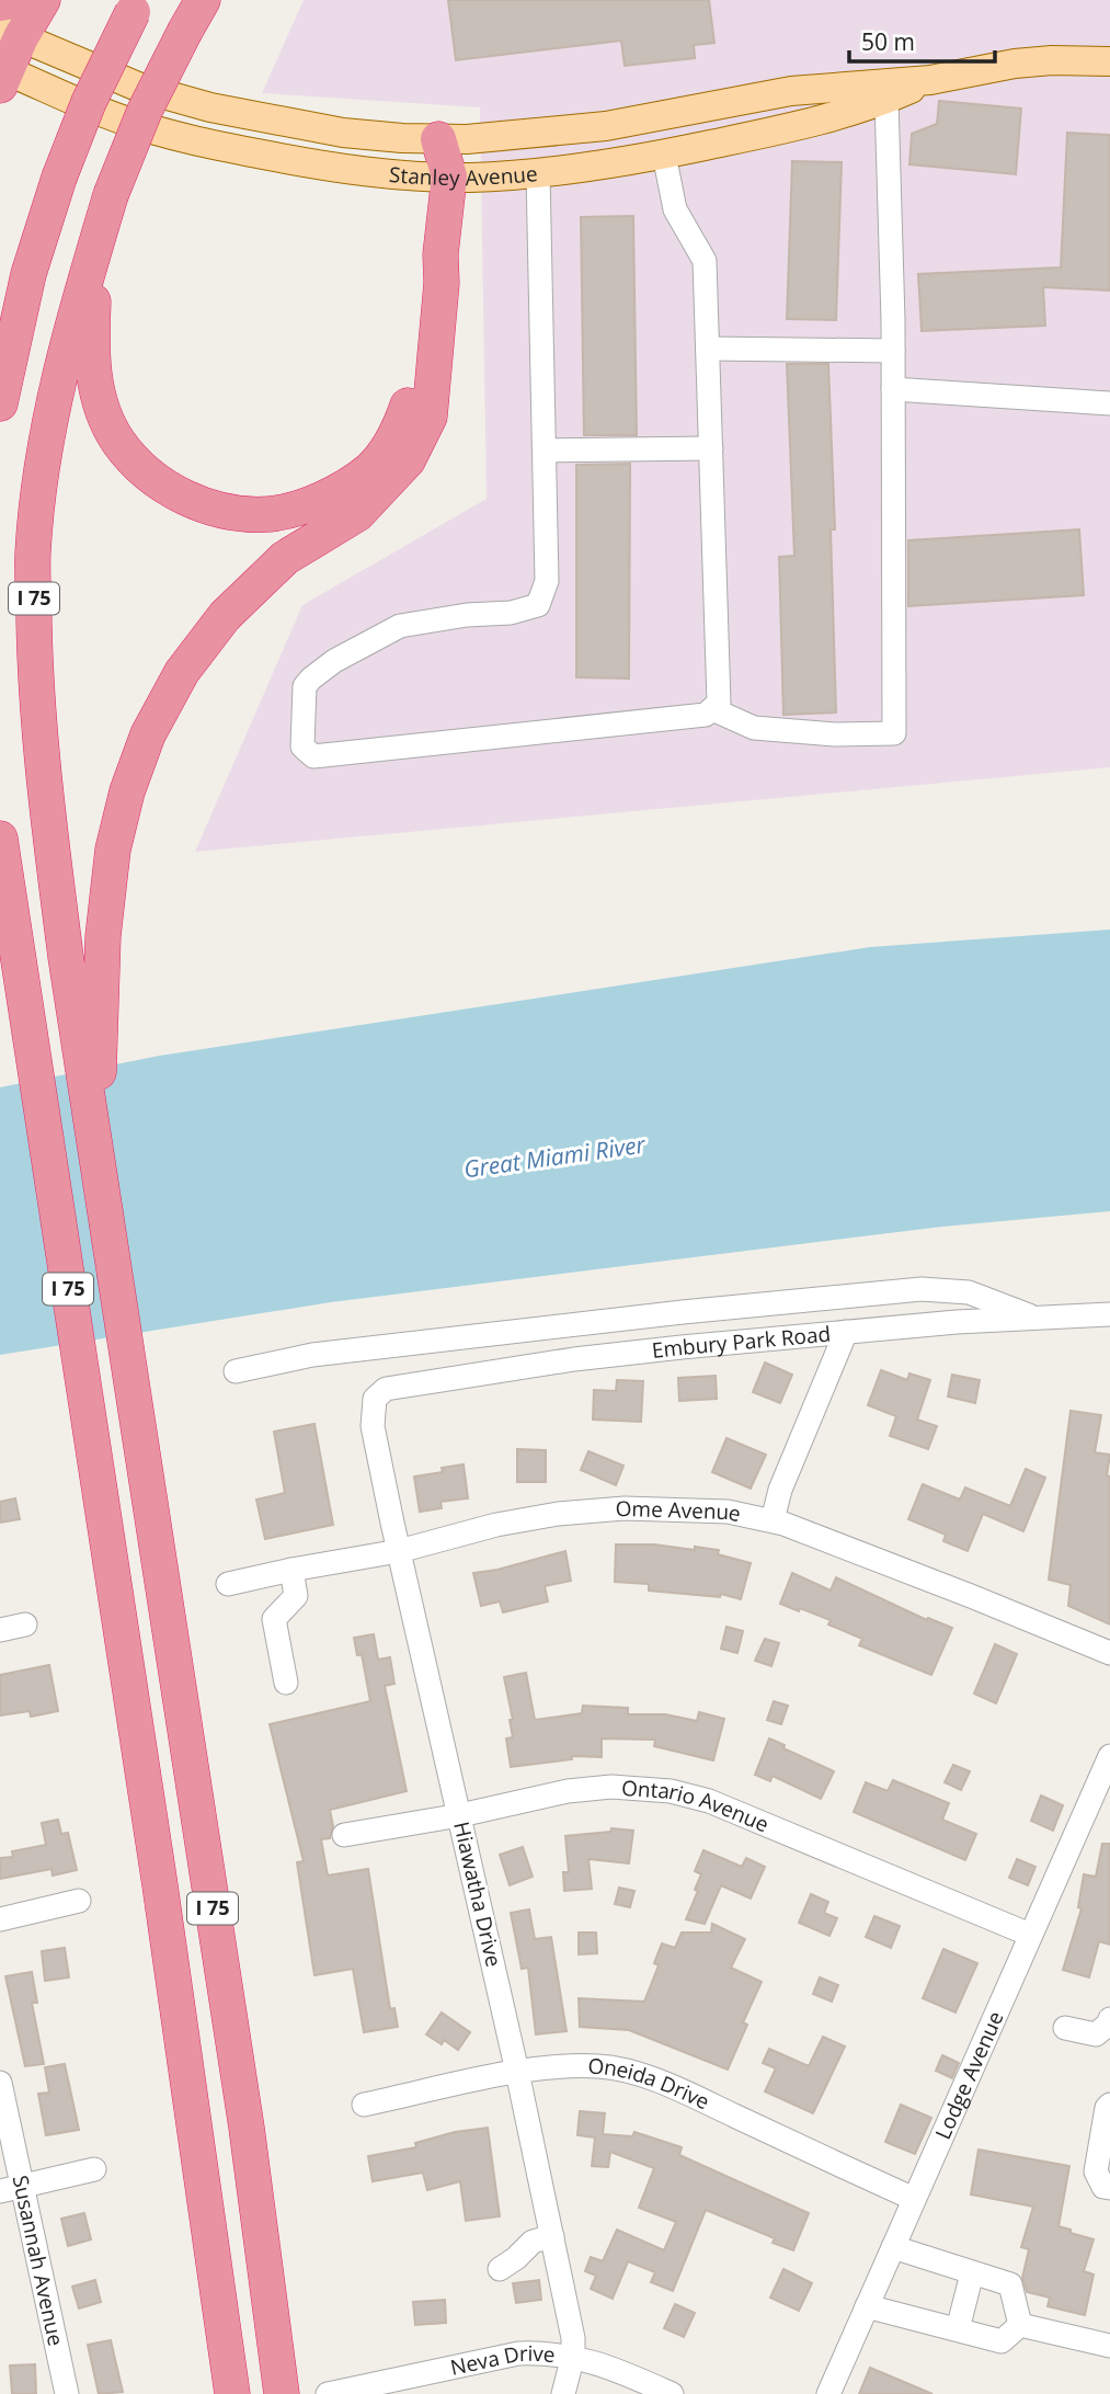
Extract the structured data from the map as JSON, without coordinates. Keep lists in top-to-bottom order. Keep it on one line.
{"streets":{"highway":["I 75"],"main road":["Stanley Avenue"],"street":["Embury Park Road","Ome Avenue","Ontario Avenue","Hiawatha Drive","Lodge Avenue","Oneida Drive","Susannah Avenue","Neva Drive"]},"crossings":[["Embury Park Road","Hiawatha Drive"],["Ome Avenue","Hiawatha Drive"],["Ontario Avenue","Hiawatha Drive"],["Ontario Avenue","Lodge Avenue"],["Hiawatha Drive","Oneida Drive"],["Hiawatha Drive","Neva Drive"],["Lodge Avenue","Oneida Drive"]],"water":["Great Miami River"],"scale_bar":"50 m"}
